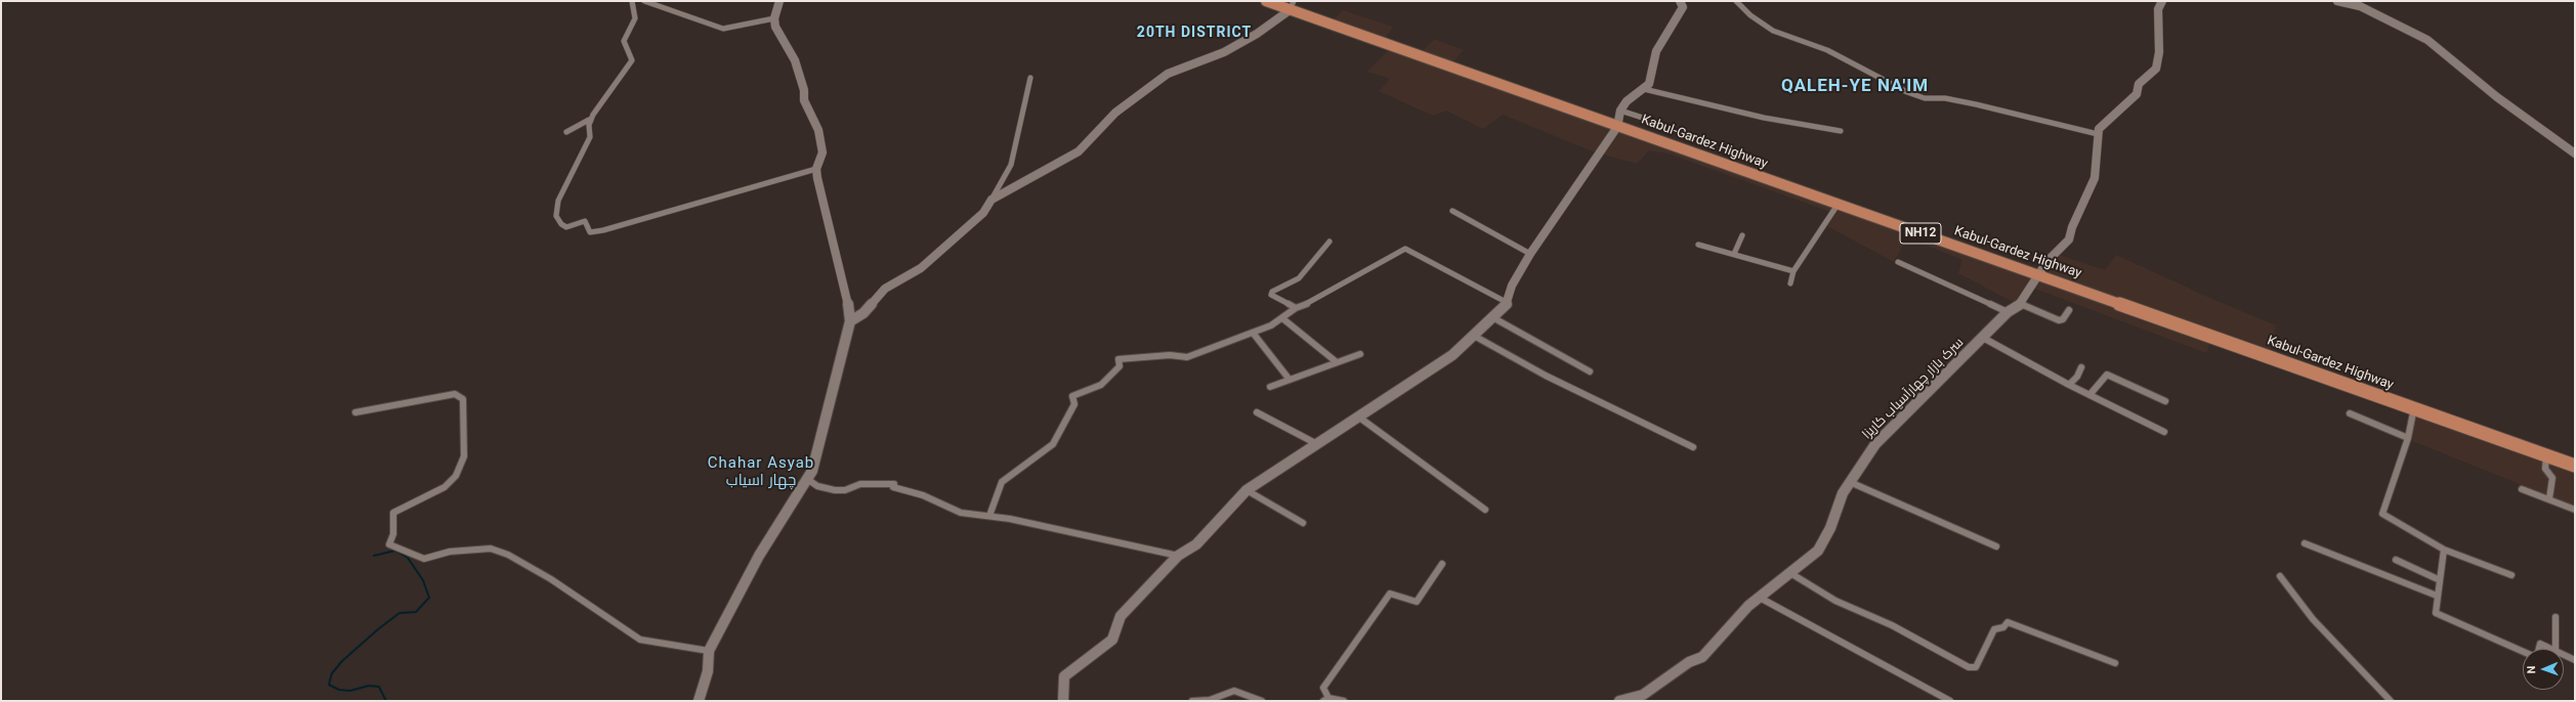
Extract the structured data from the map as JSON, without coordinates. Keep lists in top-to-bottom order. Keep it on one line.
{"streets":{"highway":["Kabul-Gardez Highway","NH12"],"street":["سرک بازار چهارآسیاب کاریزا"]},"crossings":[["Kabul-Gardez Highway","سرک بازار چهارآسیاب کاریزا"]],"districts":["20TH DISTRICT","QALEH-YE NA'IM","Chahar Asyab چهار اسیاب"],"north":"left"}
